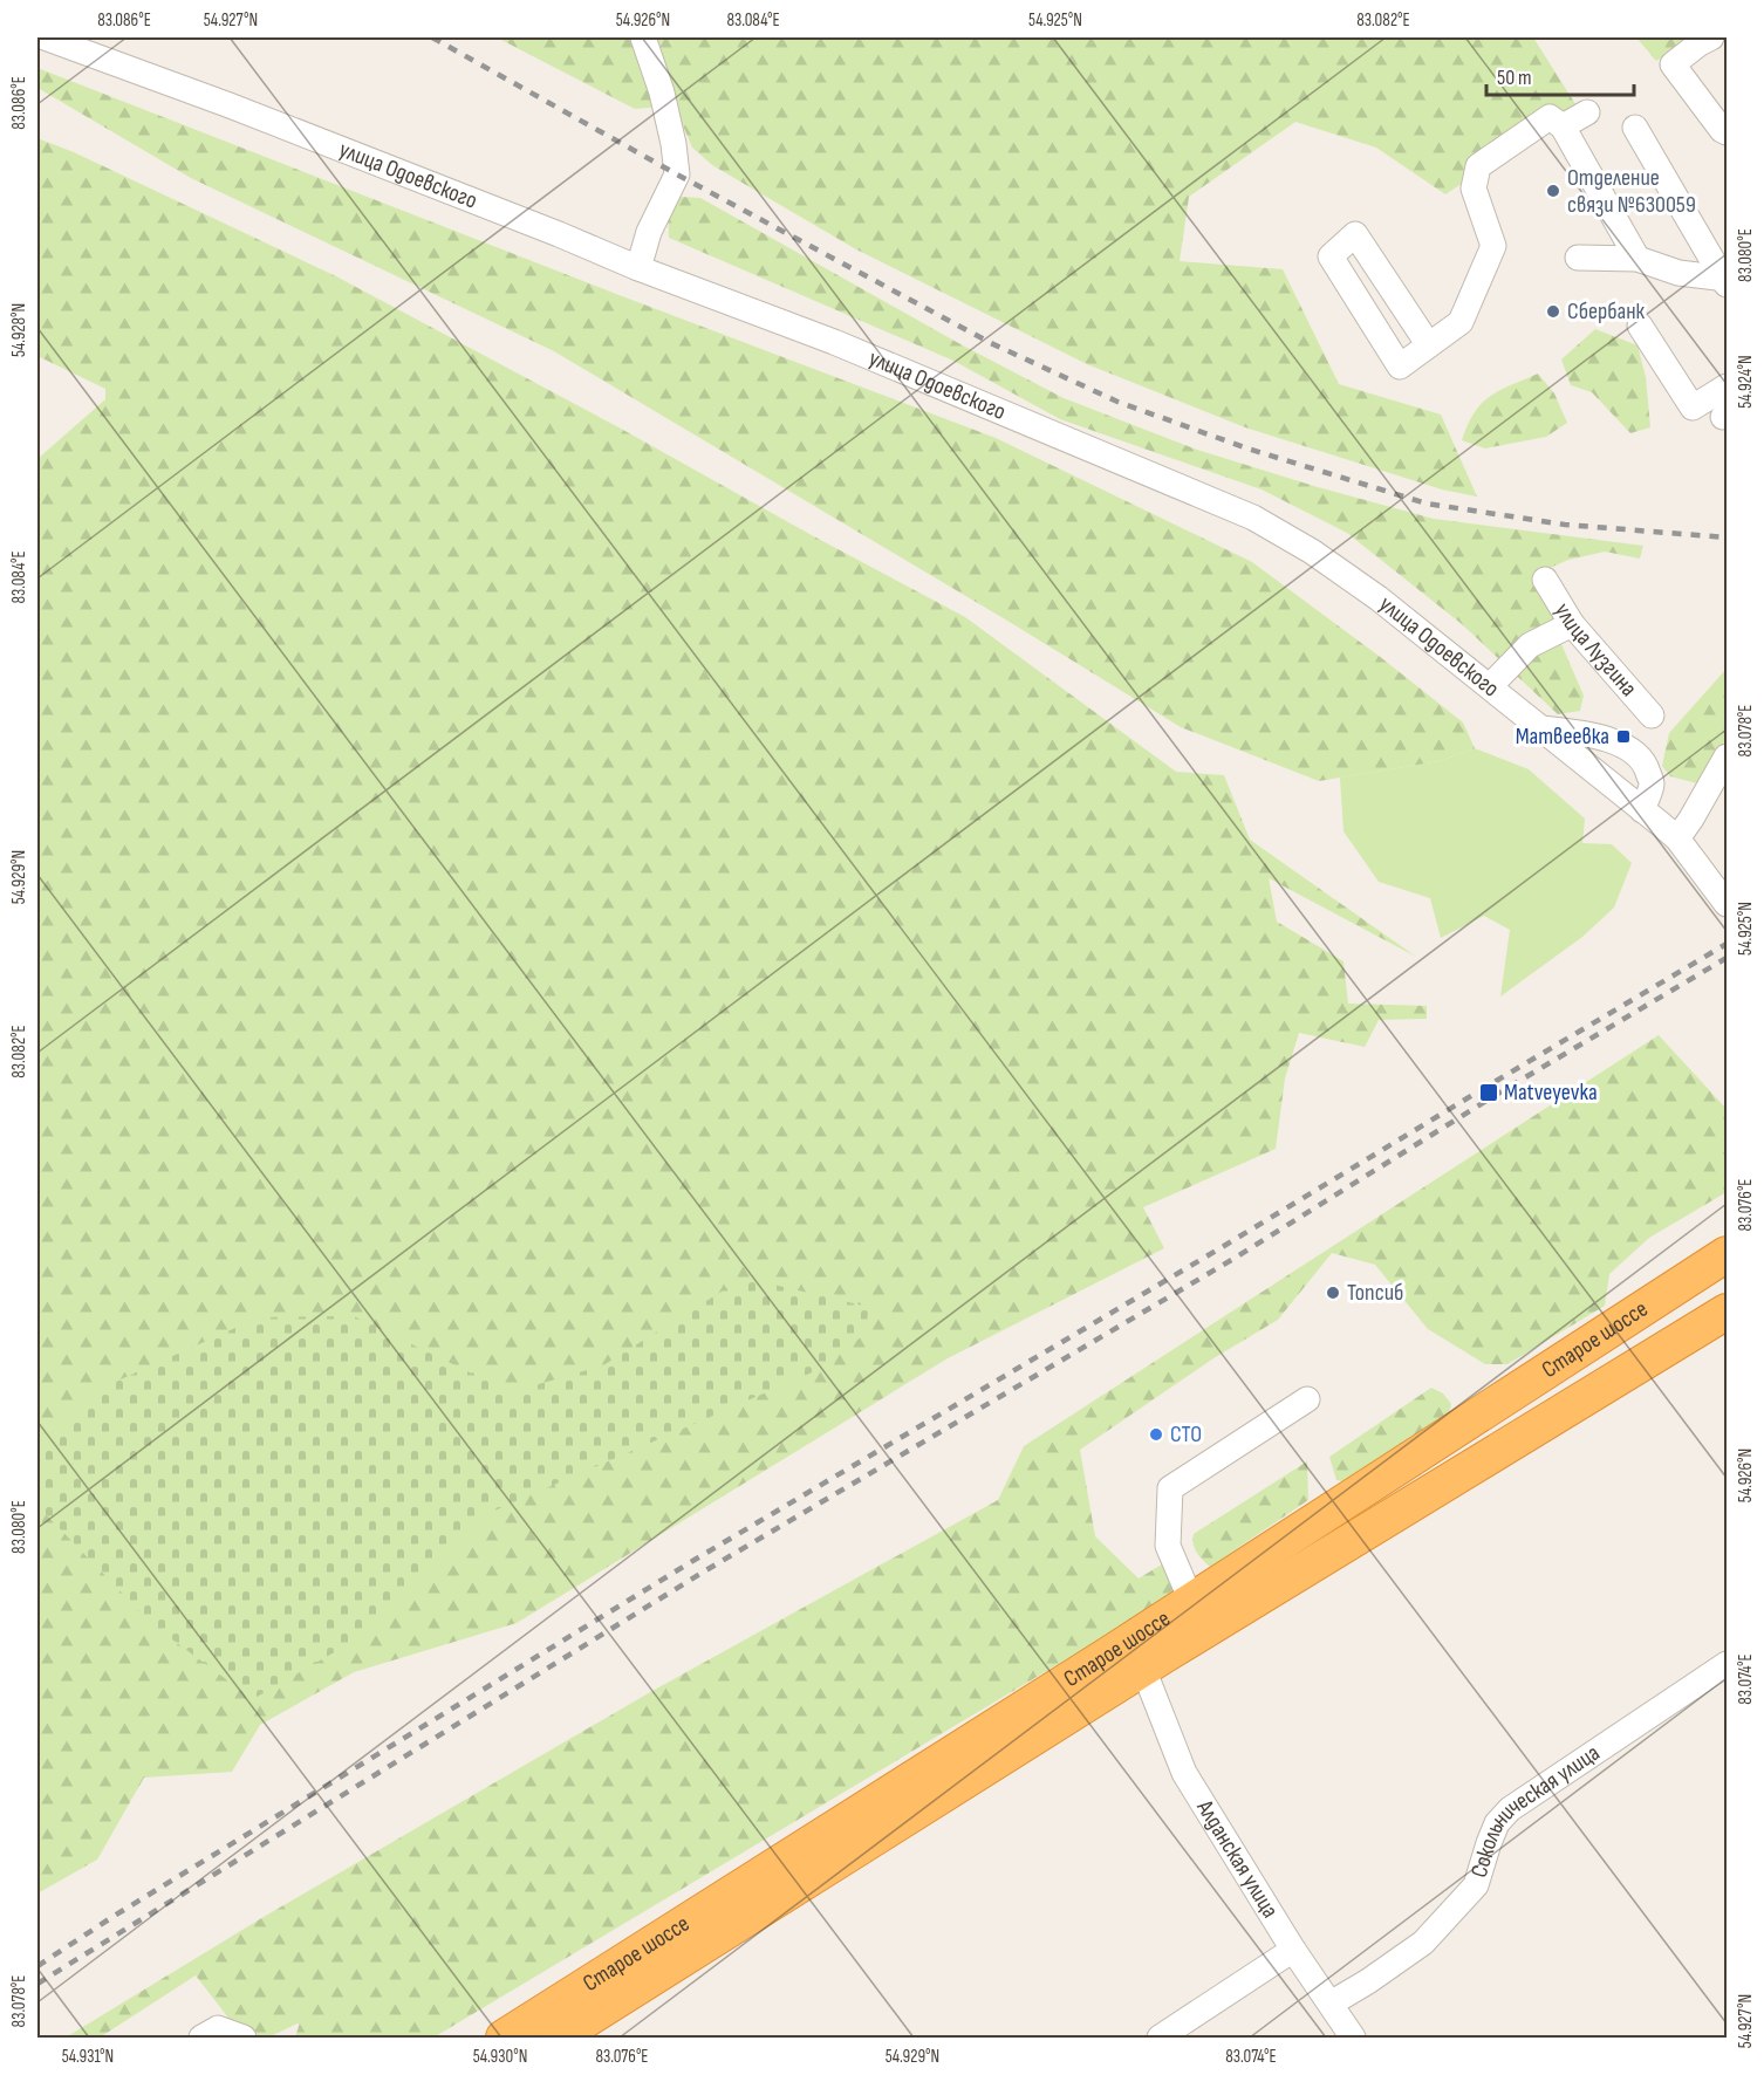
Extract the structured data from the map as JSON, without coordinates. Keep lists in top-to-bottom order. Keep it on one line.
{"streets":{"highway":["Старое шоссе"],"street":["улица Одоевского","улица Лузгина","Сокольническая улица","Алданская улица"]},"crossings":[["Старое шоссе","Алданская улица"],["Сокольническая улица","Алданская улица"]],"places":{"other":["Отделение связи №630059","Сбербанк","Топсиб","СТО"],"transit":["Матвеевка","Matveyevka"]},"scale_bar":"50 m","coordinates":["83.086°E","54.927°N","54.926°N","83.084°E","54.925°N","83.082°E","83.080°E","54.928°N","54.924°N","83.078°E","54.929°N","83.076°E","83.074°E","54.931°N","54.930°N"]}
